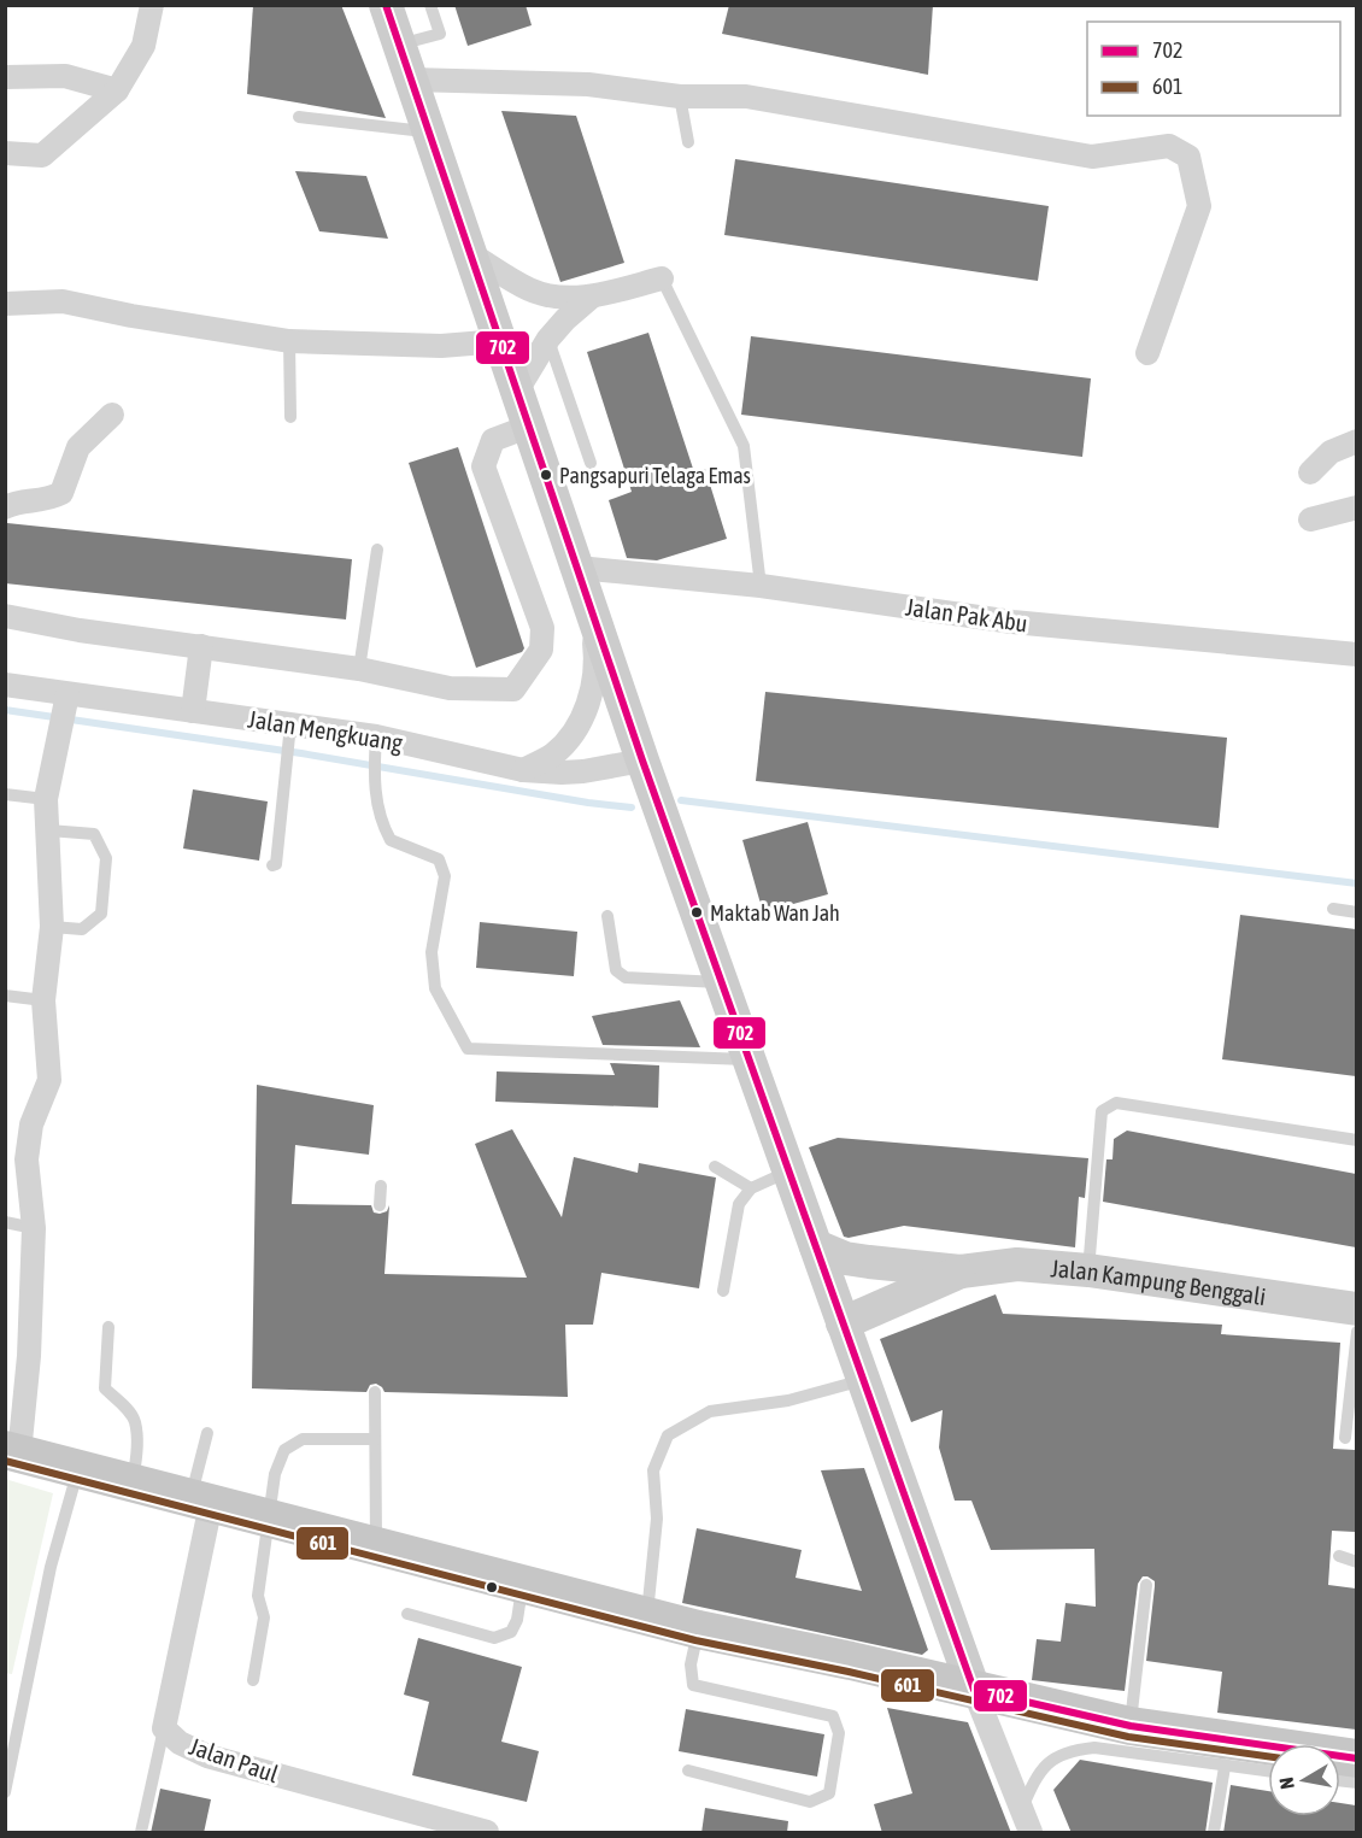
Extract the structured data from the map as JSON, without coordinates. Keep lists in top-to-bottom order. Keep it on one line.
{"streets":{"street":["Jalan Pak Abu","Jalan Mengkuang","Jalan Kampung Benggali","Jalan Paul"]},"places":["Pangsapuri Telaga Emas","Maktab Wan Jah"],"lines":["transit line 702","transit line 601"],"legend":["702","601"],"north":"left"}
